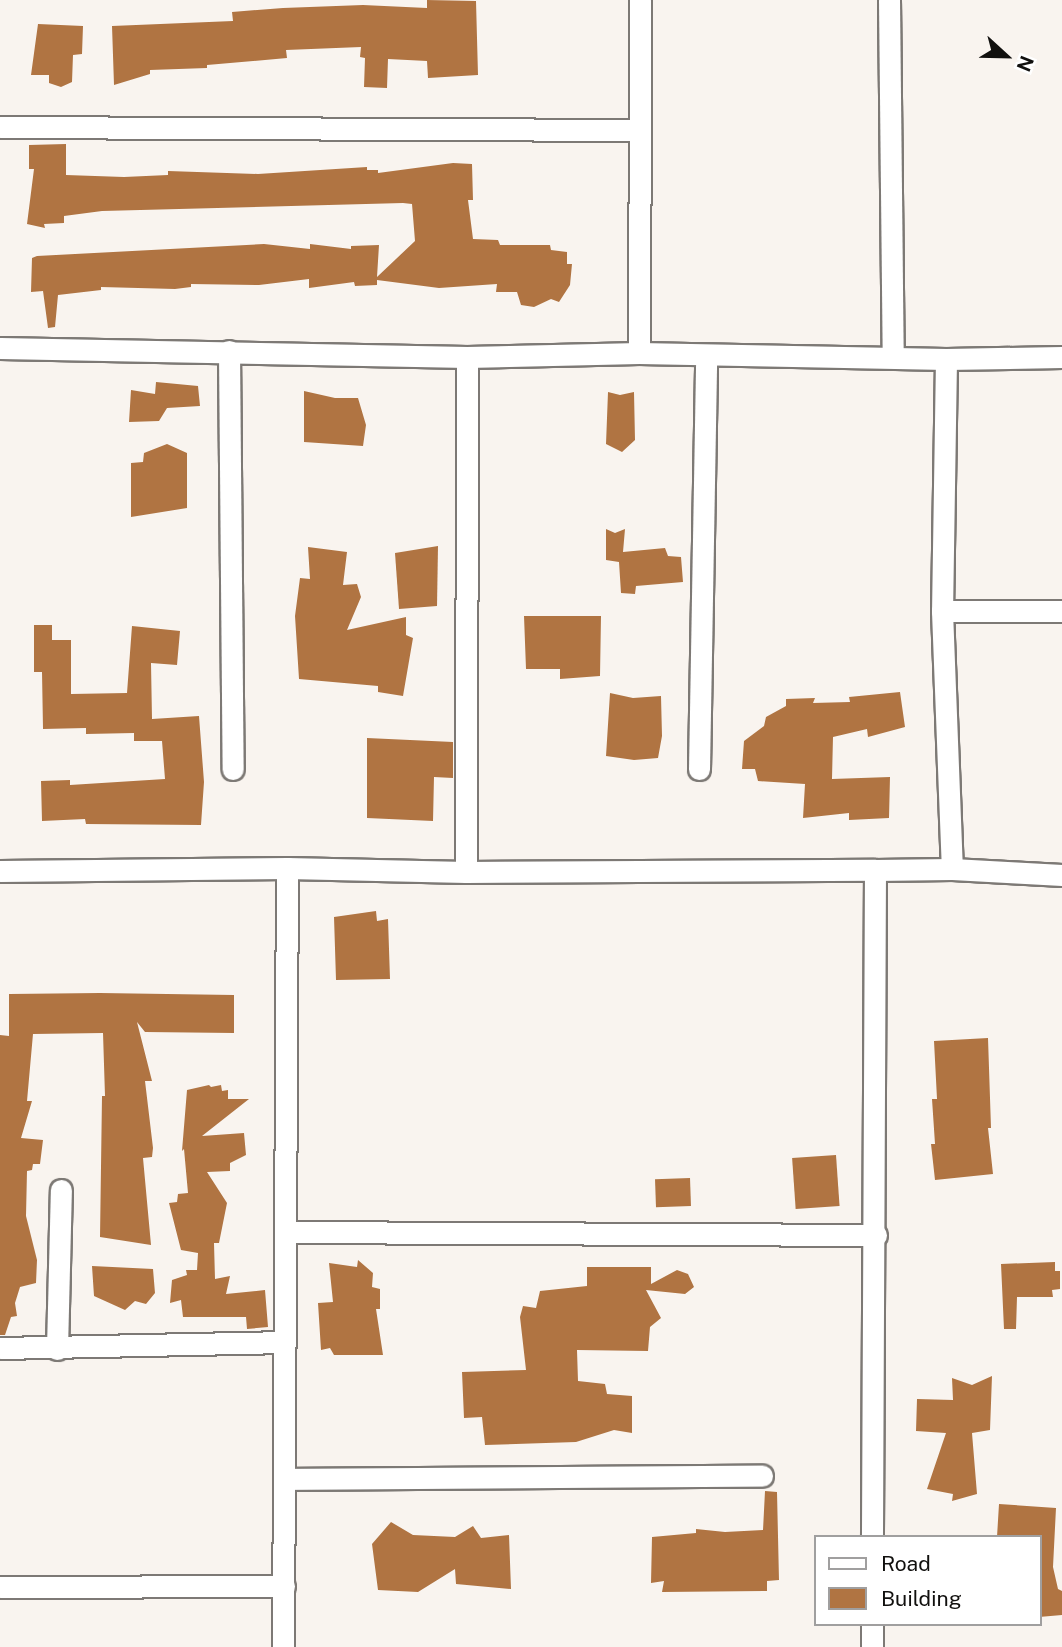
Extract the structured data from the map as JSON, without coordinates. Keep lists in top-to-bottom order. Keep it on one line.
{"legend":["Road","Building"],"north":"right"}
